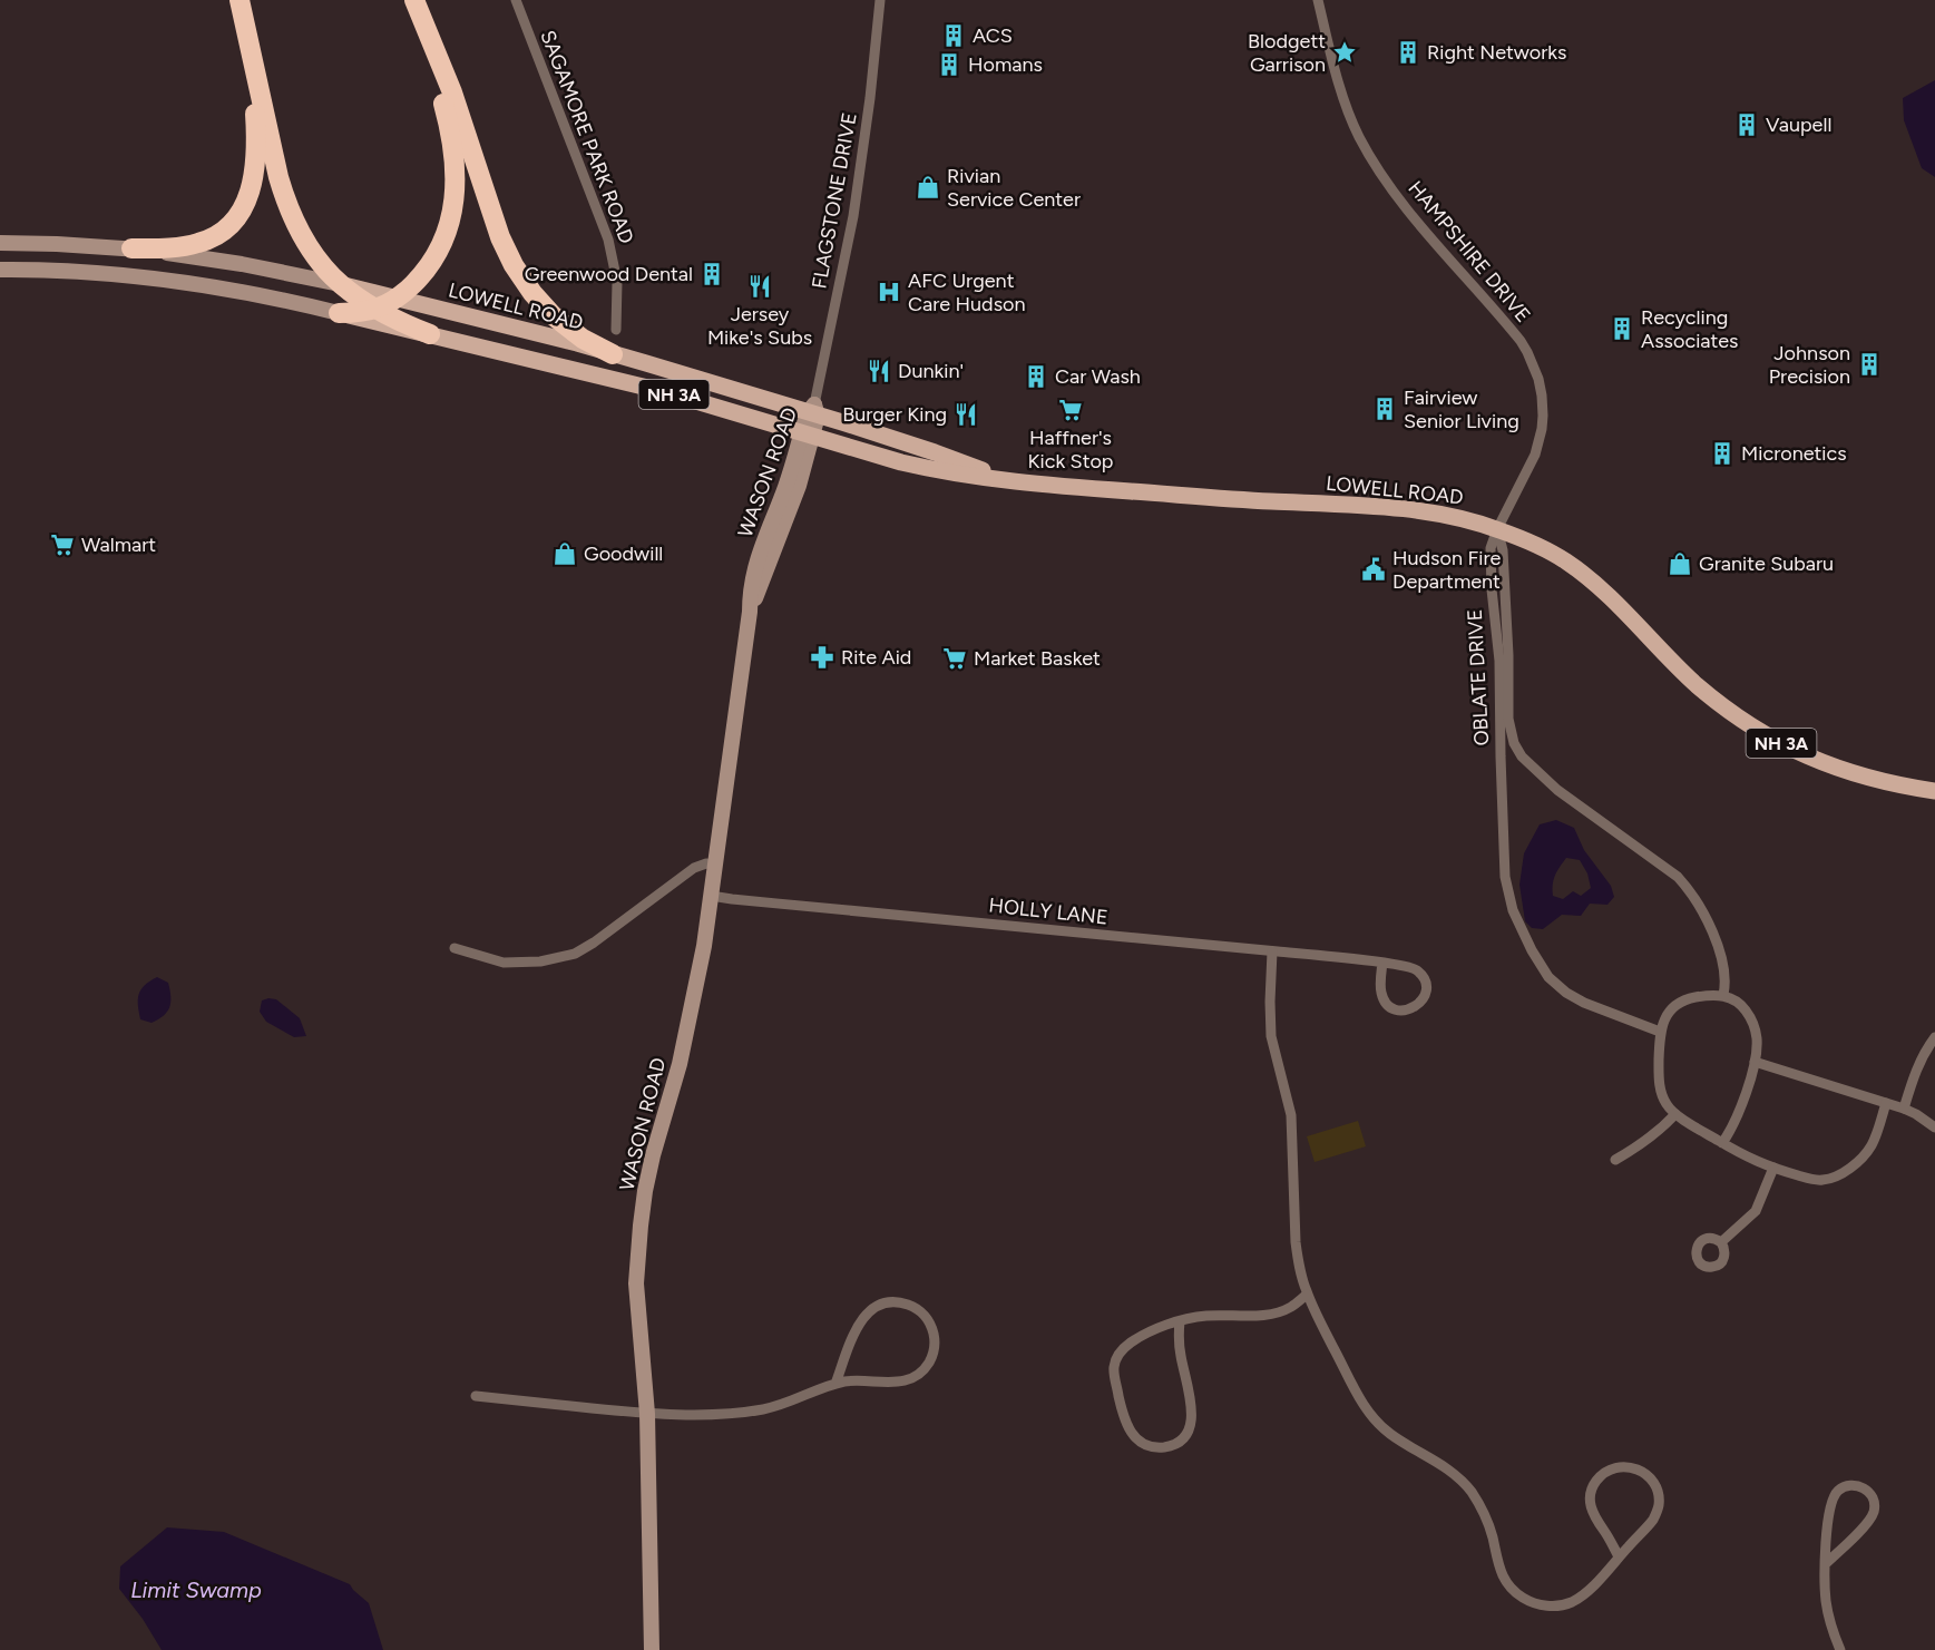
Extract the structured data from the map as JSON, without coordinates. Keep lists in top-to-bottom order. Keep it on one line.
{"streets":{"main road":["LOWELL ROAD","NH 3A"],"street":["SAGAMORE PARK ROAD","FLAGSTONE DRIVE","HAMPSHIRE DRIVE","WASON ROAD","OBLATE DRIVE","HOLLY LANE"]},"crossings":[["FLAGSTONE DRIVE","LOWELL ROAD"],["FLAGSTONE DRIVE","WASON ROAD"],["HAMPSHIRE DRIVE","LOWELL ROAD"],["HAMPSHIRE DRIVE","OBLATE DRIVE"],["LOWELL ROAD","WASON ROAD"],["LOWELL ROAD","OBLATE DRIVE"],["WASON ROAD","HOLLY LANE"]],"water":["Limit Swamp"],"places":{"building":["ACS","Right Networks","Homans","Vaupell","Greenwood Dental","Recycling Associates","Johnson Precision","Car Wash","Fairview Senior Living","Micronetics"],"place":["Blodgett Garrison"],"shop":["Rivian Service Center","Goodwill","Granite Subaru"],"restaurant":["Jersey Mike's Subs","Dunkin'","Burger King"],"hospital":["AFC Urgent Care Hudson"],"supermarket":["Haffner's Kick Stop","Walmart","Market Basket"],"public building":["Hudson Fire Department"],"pharmacy":["Rite Aid"]}}
